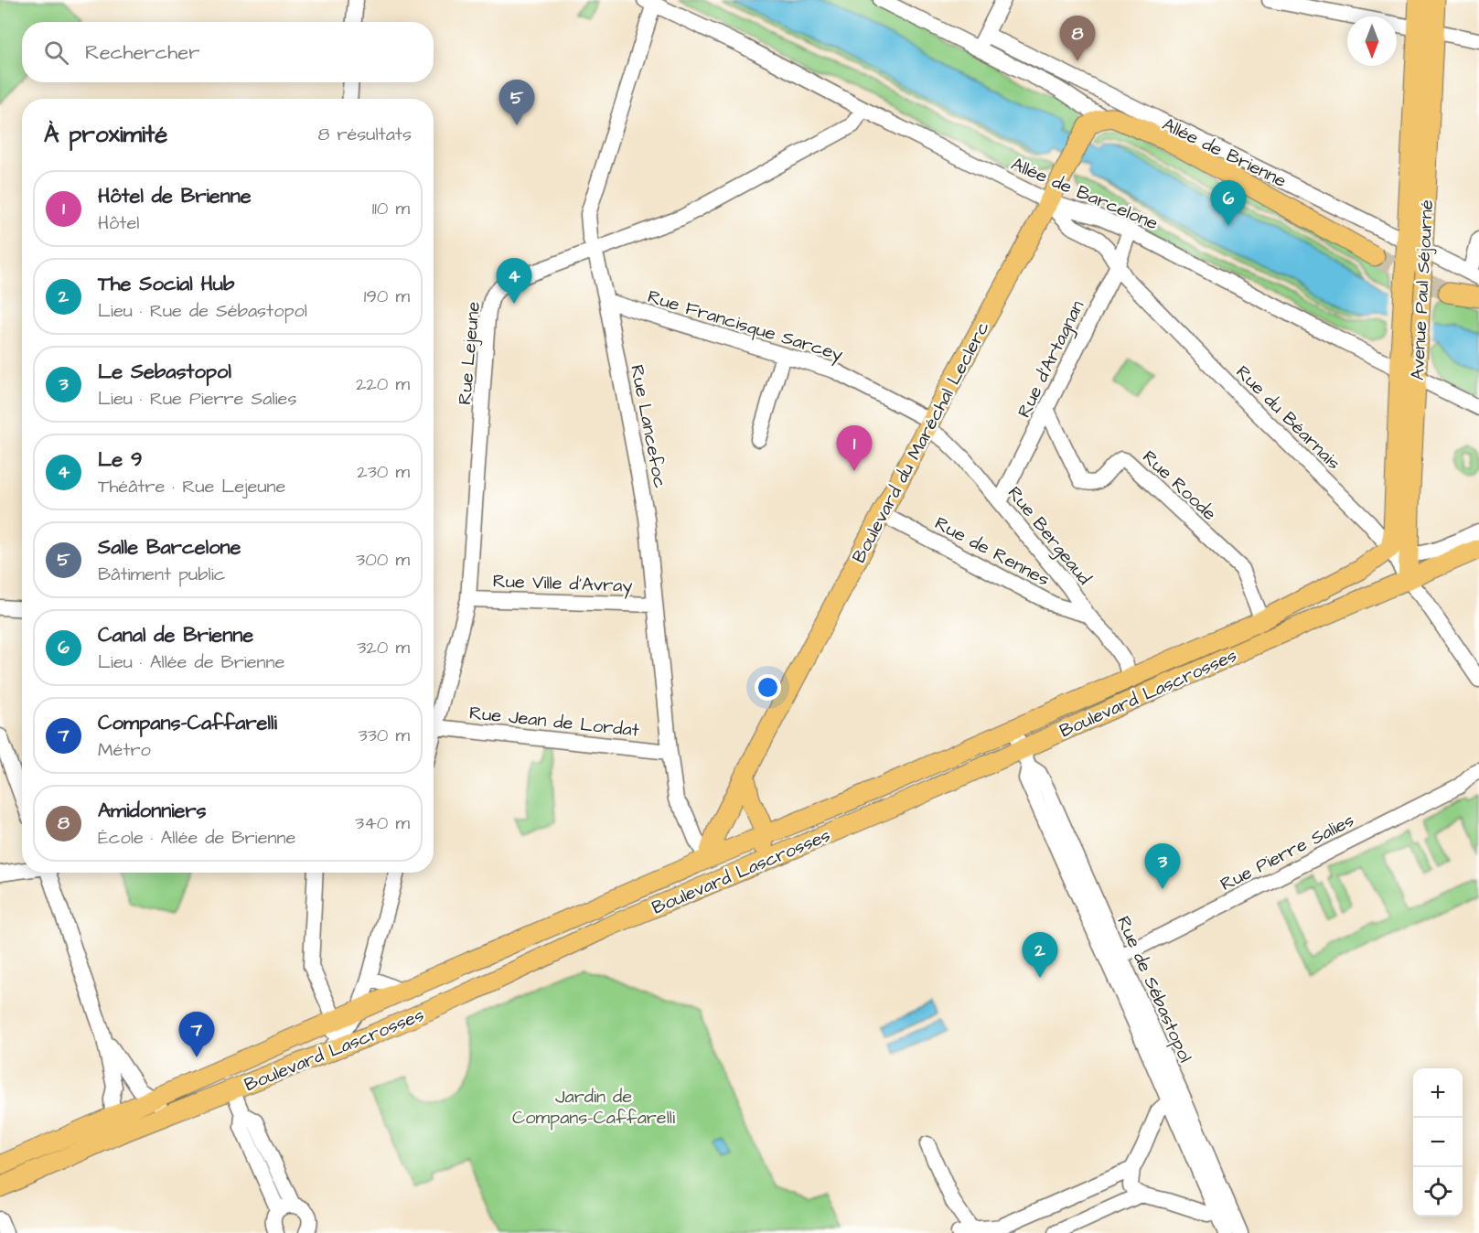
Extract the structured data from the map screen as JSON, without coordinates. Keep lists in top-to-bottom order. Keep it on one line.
{"streets":{"main road":["Allée de Brienne","Avenue Paul Séjourné","Boulevard du Maréchal Leclerc","Boulevard Lascrosses"],"street":["Allée de Barcelone","Rue Francisque Sarcey","Rue Lejeune","Rue d'Artagnan","Rue du Béarnais","Rue Lancefoc","Rue Roode","Rue Bergeaud","Rue de Rennes","Rue Ville d'Avray","Rue Jean de Lordat","Rue Pierre Salies","Rue de Sébastopol"]},"crossings":[["Allée de Brienne","Avenue Paul Séjourné"],["Allée de Brienne","Boulevard du Maréchal Leclerc"],["Allée de Barcelone","Avenue Paul Séjourné"],["Allée de Barcelone","Rue Lejeune"],["Allée de Barcelone","Rue d'Artagnan"],["Allée de Barcelone","Rue du Béarnais"],["Allée de Barcelone","Rue Lancefoc"],["Allée de Barcelone","Boulevard du Maréchal Leclerc"],["Avenue Paul Séjourné","Rue du Béarnais"],["Avenue Paul Séjourné","Boulevard Lascrosses"],["Rue Francisque Sarcey","Rue Lancefoc"],["Rue Francisque Sarcey","Boulevard du Maréchal Leclerc"],["Rue Francisque Sarcey","Rue Bergeaud"],["Rue Lejeune","Rue Lancefoc"],["Rue Lejeune","Rue Ville d'Avray"],["Rue Lejeune","Rue Jean de Lordat"],["Rue d'Artagnan","Rue du Béarnais"],["Rue d'Artagnan","Rue Roode"],["Rue d'Artagnan","Rue Bergeaud"],["Rue du Béarnais","Boulevard du Maréchal Leclerc"],["Rue du Béarnais","Boulevard Lascrosses"],["Rue Lancefoc","Boulevard du Maréchal Leclerc"],["Rue Lancefoc","Rue Ville d'Avray"],["Rue Lancefoc","Boulevard Lascrosses"],["Rue Lancefoc","Rue Jean de Lordat"],["Boulevard du Maréchal Leclerc","Rue Bergeaud"],["Boulevard du Maréchal Leclerc","Rue de Rennes"],["Boulevard du Maréchal Leclerc","Boulevard Lascrosses"],["Rue Roode","Boulevard Lascrosses"],["Rue Bergeaud","Rue de Rennes"],["Rue Bergeaud","Boulevard Lascrosses"],["Boulevard Lascrosses","Rue de Sébastopol"],["Rue Pierre Salies","Rue de Sébastopol"]],"parks":["Jardin de Compans-Caffarelli"],"north":"bottom","page":{"pins":["8","5","6","4","1","3","2","7"],"search":"Rechercher","heading":["À proximité","8 résultats"],"list":[{"mark":"1","name":"Hôtel de Brienne","note":"Hôtel","value":"110 m"},{"mark":"2","name":"The Social Hub","note":"Lieu · Rue de Sébastopol","value":"190 m"},{"mark":"3","name":"Le Sebastopol","note":"Lieu · Rue Pierre Salies","value":"220 m"},{"mark":"4","name":"Le 9","note":"Théâtre · Rue Lejeune","value":"230 m"},{"mark":"5","name":"Salle Barcelone","note":"Bâtiment public","value":"300 m"},{"mark":"6","name":"Canal de Brienne","note":"Lieu · Allée de Brienne","value":"320 m"},{"mark":"7","name":"Compans-Caffarelli","note":"Métro","value":"330 m"},{"mark":"8","name":"Amidonniers","note":"École · Allée de Brienne","value":"340 m"}],"map_buttons":["+","−"]}}
